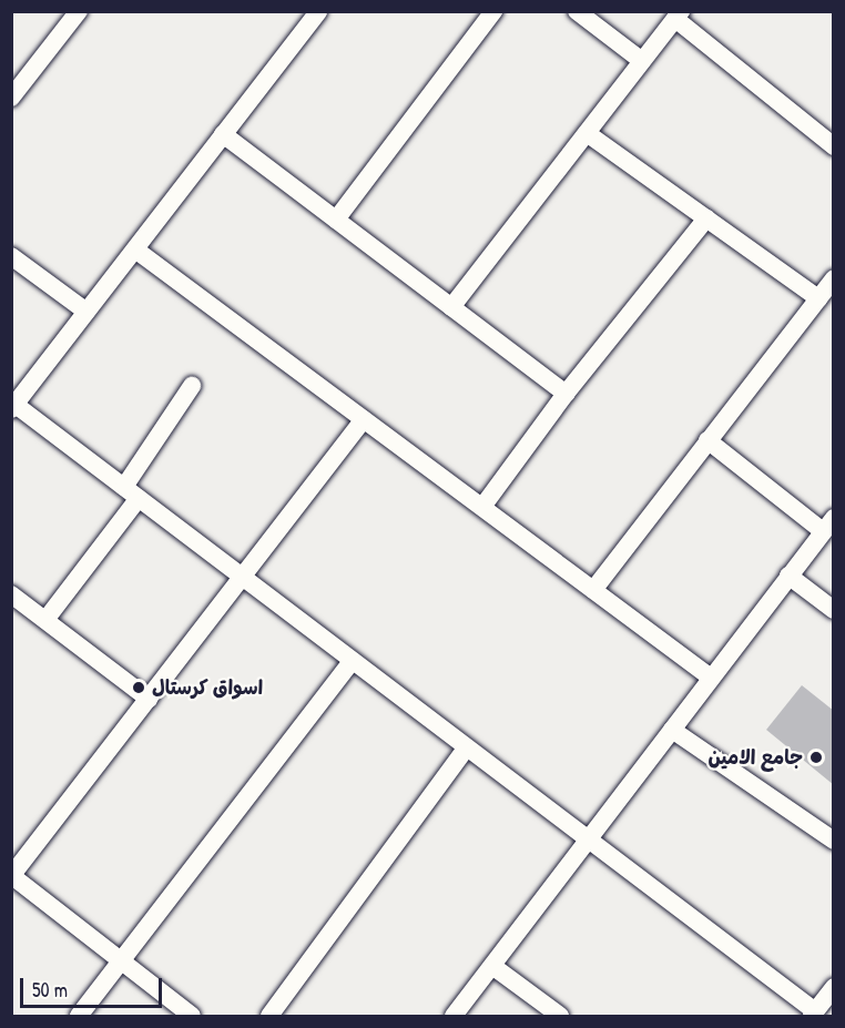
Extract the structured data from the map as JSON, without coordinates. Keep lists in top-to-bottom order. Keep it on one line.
{"places":["اسواق كرستال","جامع الامين"],"scale_bar":"50 m"}
